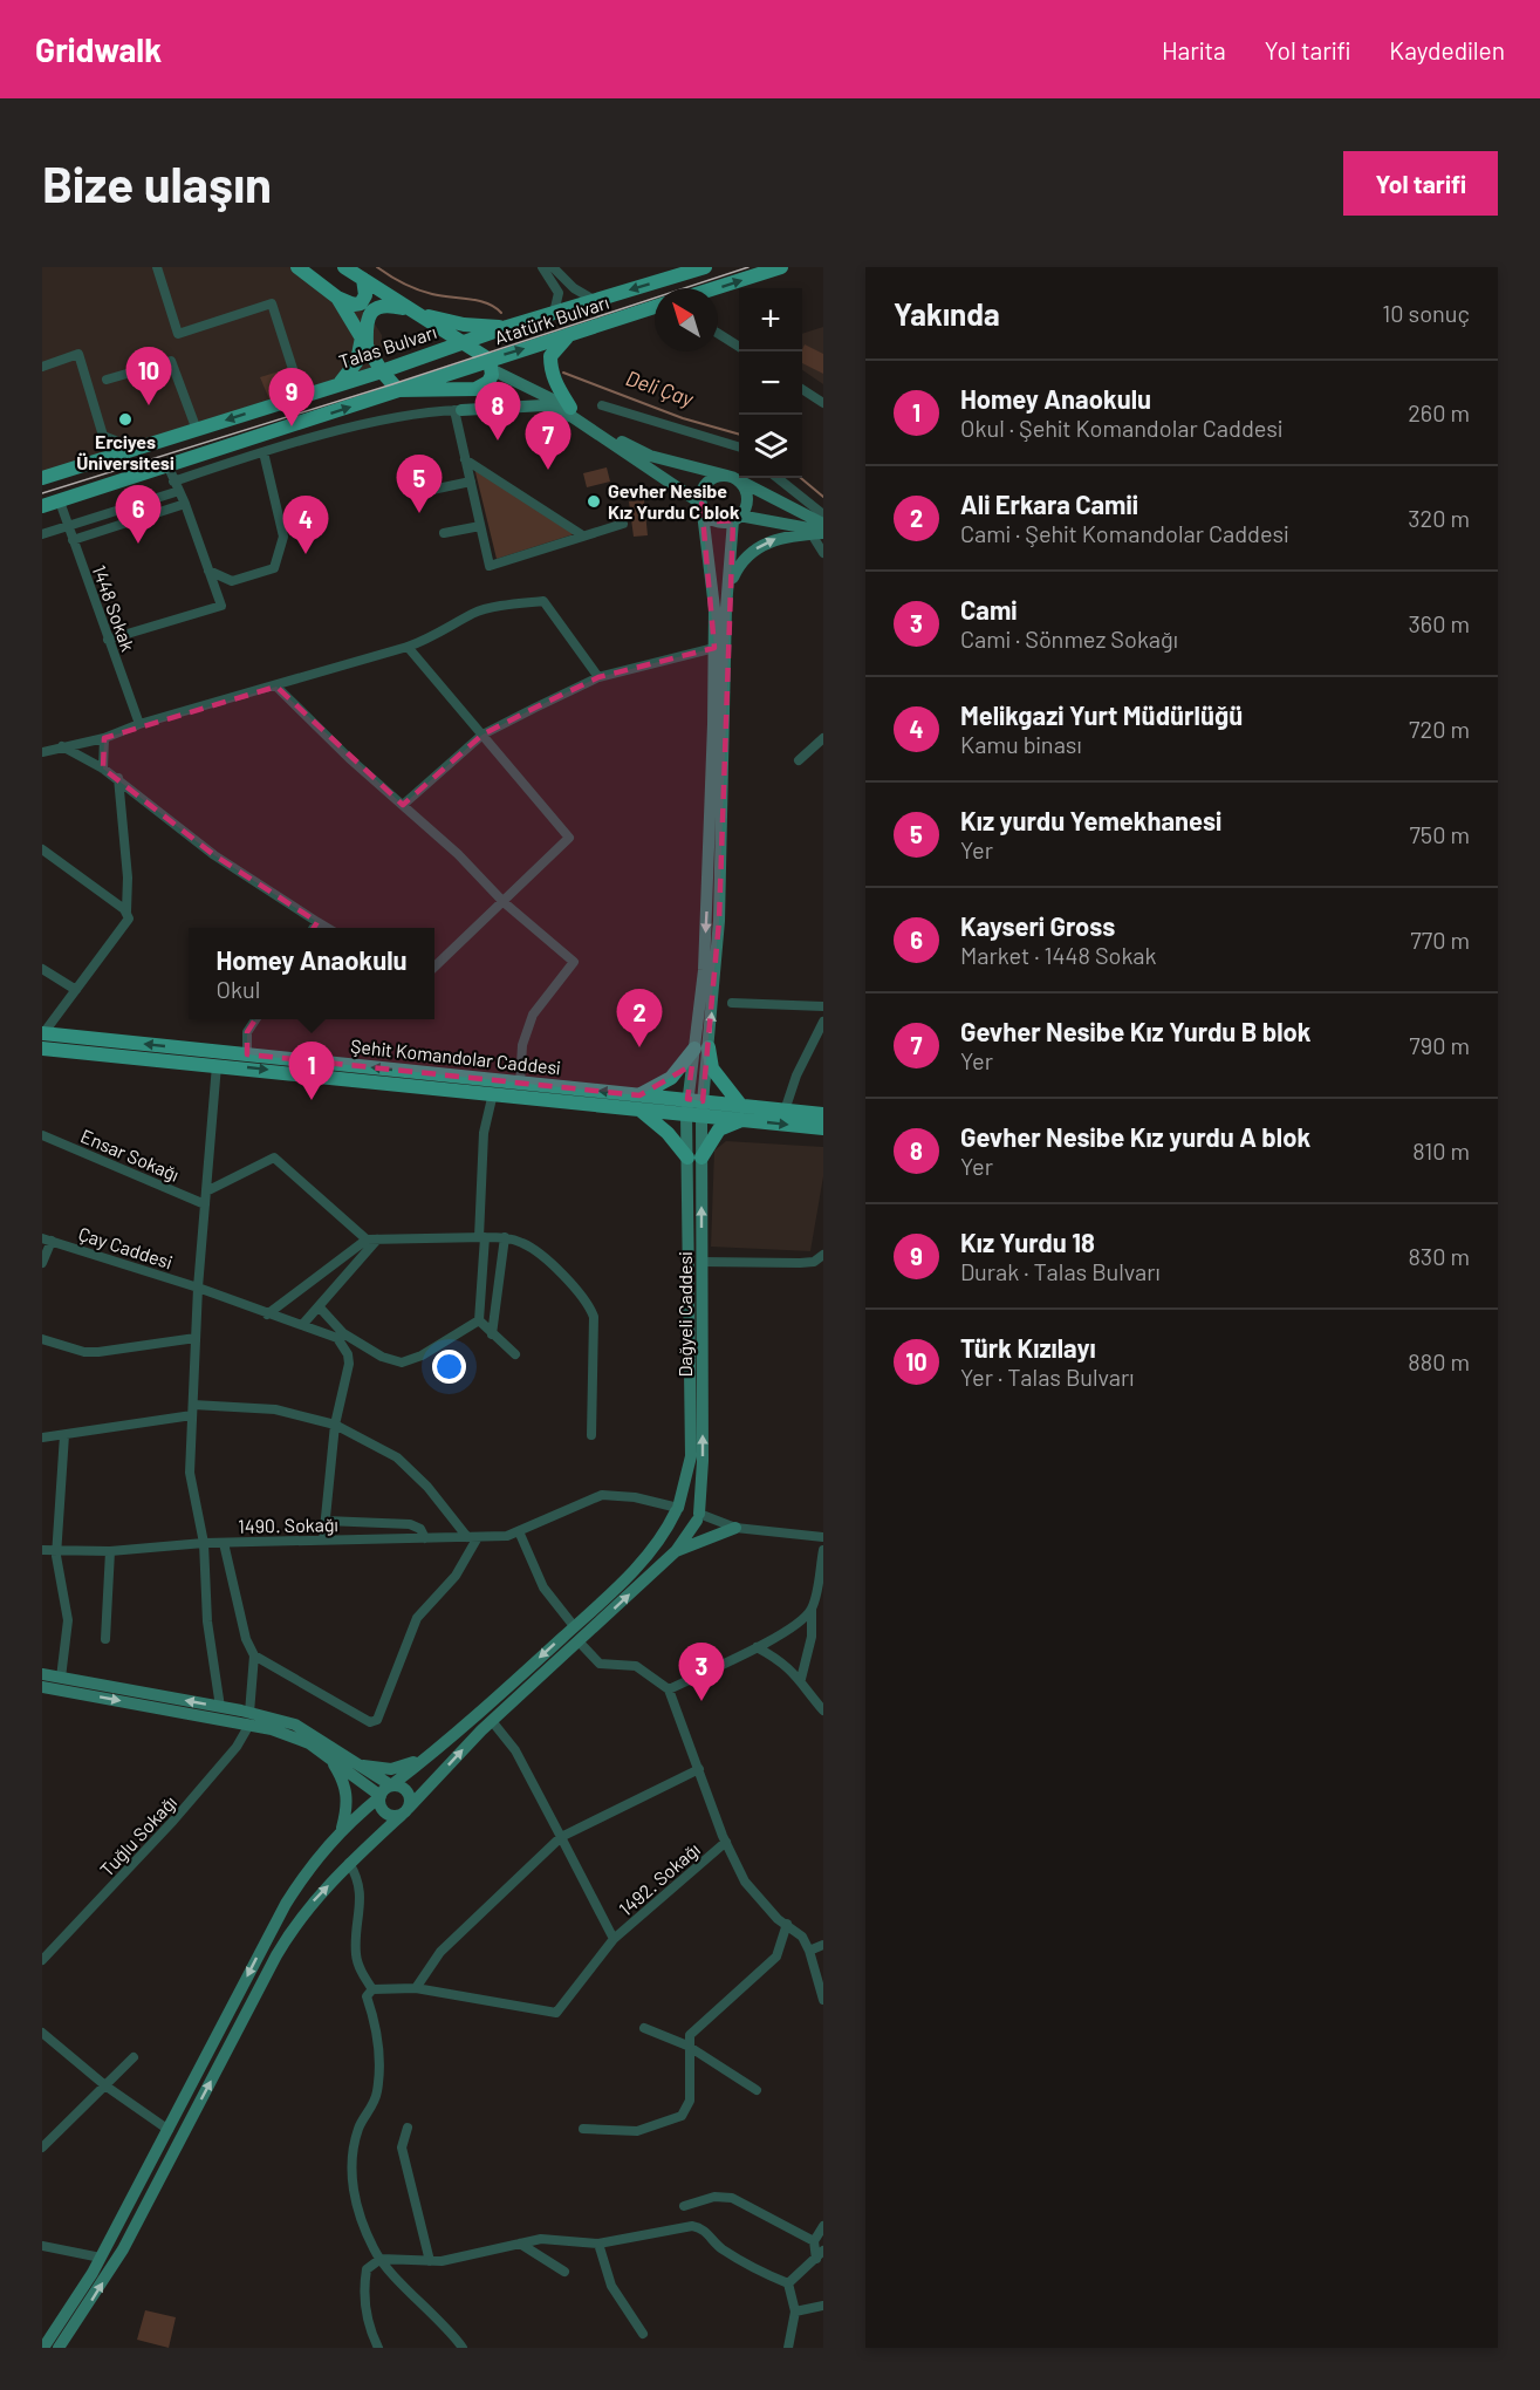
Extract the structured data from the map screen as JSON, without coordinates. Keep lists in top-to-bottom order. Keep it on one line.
{"streets":{"main road":["Atatürk Bulvarı","Talas Bulvarı","Şehit Komandolar Caddesi"],"street":["1448 Sokak","Ensar Sokağı","Çay Caddesi","Dağyeli Caddesi","1490. Sokağı","Tuğlu Sokağı","1492. Sokağı"]},"crossings":[["Atatürk Bulvarı","Talas Bulvarı"],["Şehit Komandolar Caddesi","Dağyeli Caddesi"],["Çay Caddesi","1490. Sokağı"],["Dağyeli Caddesi","1490. Sokağı"]],"water":["Deli Çay"],"places":["Erciyes Üniversitesi","Gevher Nesibe Kız Yurdu C blok"],"north":"top left","page":{"header":"Gridwalk","nav":["Harita","Yol tarifi","Kaydedilen"],"buttons":"Yol tarifi","title":"Bize ulaşın","heading":["Yakında","10 sonuç"],"map_buttons":["+","−"],"pins":["10","9","8","7","5","6","4","2","1","3"],"list":[{"mark":"1","name":"Homey Anaokulu","note":"Okul · Şehit Komandolar Caddesi","value":"260 m"},{"mark":"2","name":"Ali Erkara Camii","note":"Cami · Şehit Komandolar Caddesi","value":"320 m"},{"mark":"3","name":"Cami","note":"Cami · Sönmez Sokağı","value":"360 m"},{"mark":"4","name":"Melikgazi Yurt Müdürlüğü","note":"Kamu binası","value":"720 m"},{"mark":"5","name":"Kız yurdu Yemekhanesi","note":"Yer","value":"750 m"},{"mark":"6","name":"Kayseri Gross","note":"Market · 1448 Sokak","value":"770 m"},{"mark":"7","name":"Gevher Nesibe Kız Yurdu B blok","note":"Yer","value":"790 m"},{"mark":"8","name":"Gevher Nesibe Kız yurdu A blok","note":"Yer","value":"810 m"},{"mark":"9","name":"Kız Yurdu 18","note":"Durak · Talas Bulvarı","value":"830 m"},{"mark":"10","name":"Türk Kızılayı","note":"Yer · Talas Bulvarı","value":"880 m"}],"popup":["Homey Anaokulu","Okul"]}}
